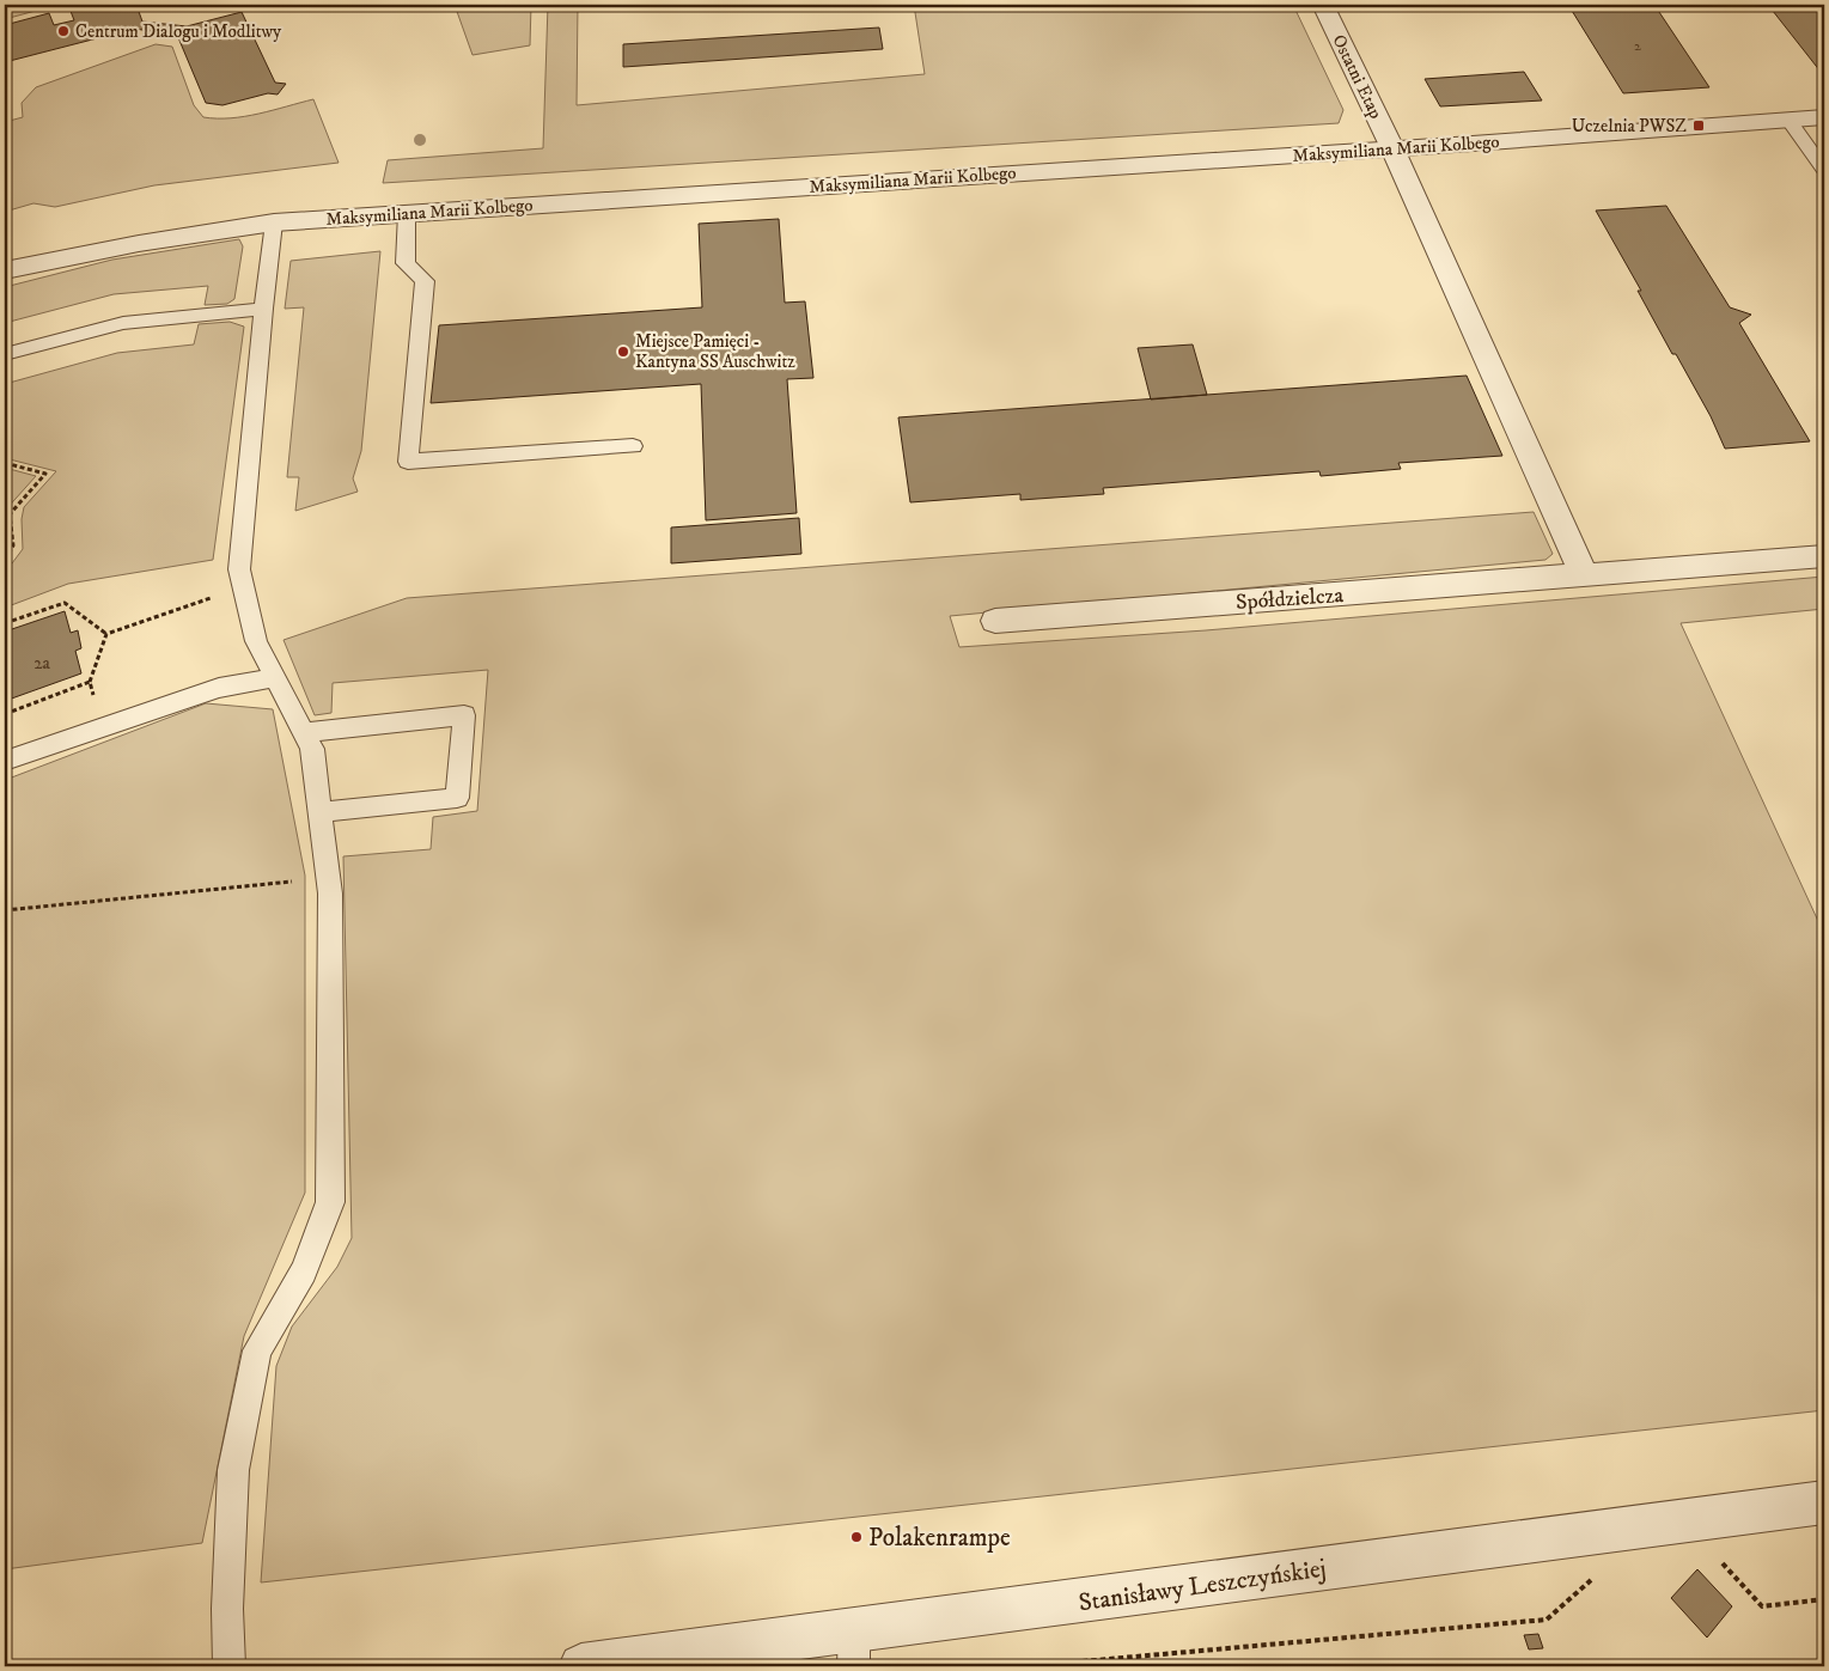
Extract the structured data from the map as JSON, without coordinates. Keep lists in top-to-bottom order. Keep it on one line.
{"streets":{"street":["Ostatni Etap","Maksymiliana Marii Kolbego","Spółdzielcza","Stanisławy Leszczyńskiej"]},"crossings":[["Ostatni Etap","Maksymiliana Marii Kolbego"]],"places":{"other":["Centrum Dialogu i Modlitwy","Miejsce Pamięci - Kantyna SS Auschwitz","Polakenrampe"],"transit":["Uczelnia PWSZ"]},"house_numbers":["2","2a"]}
